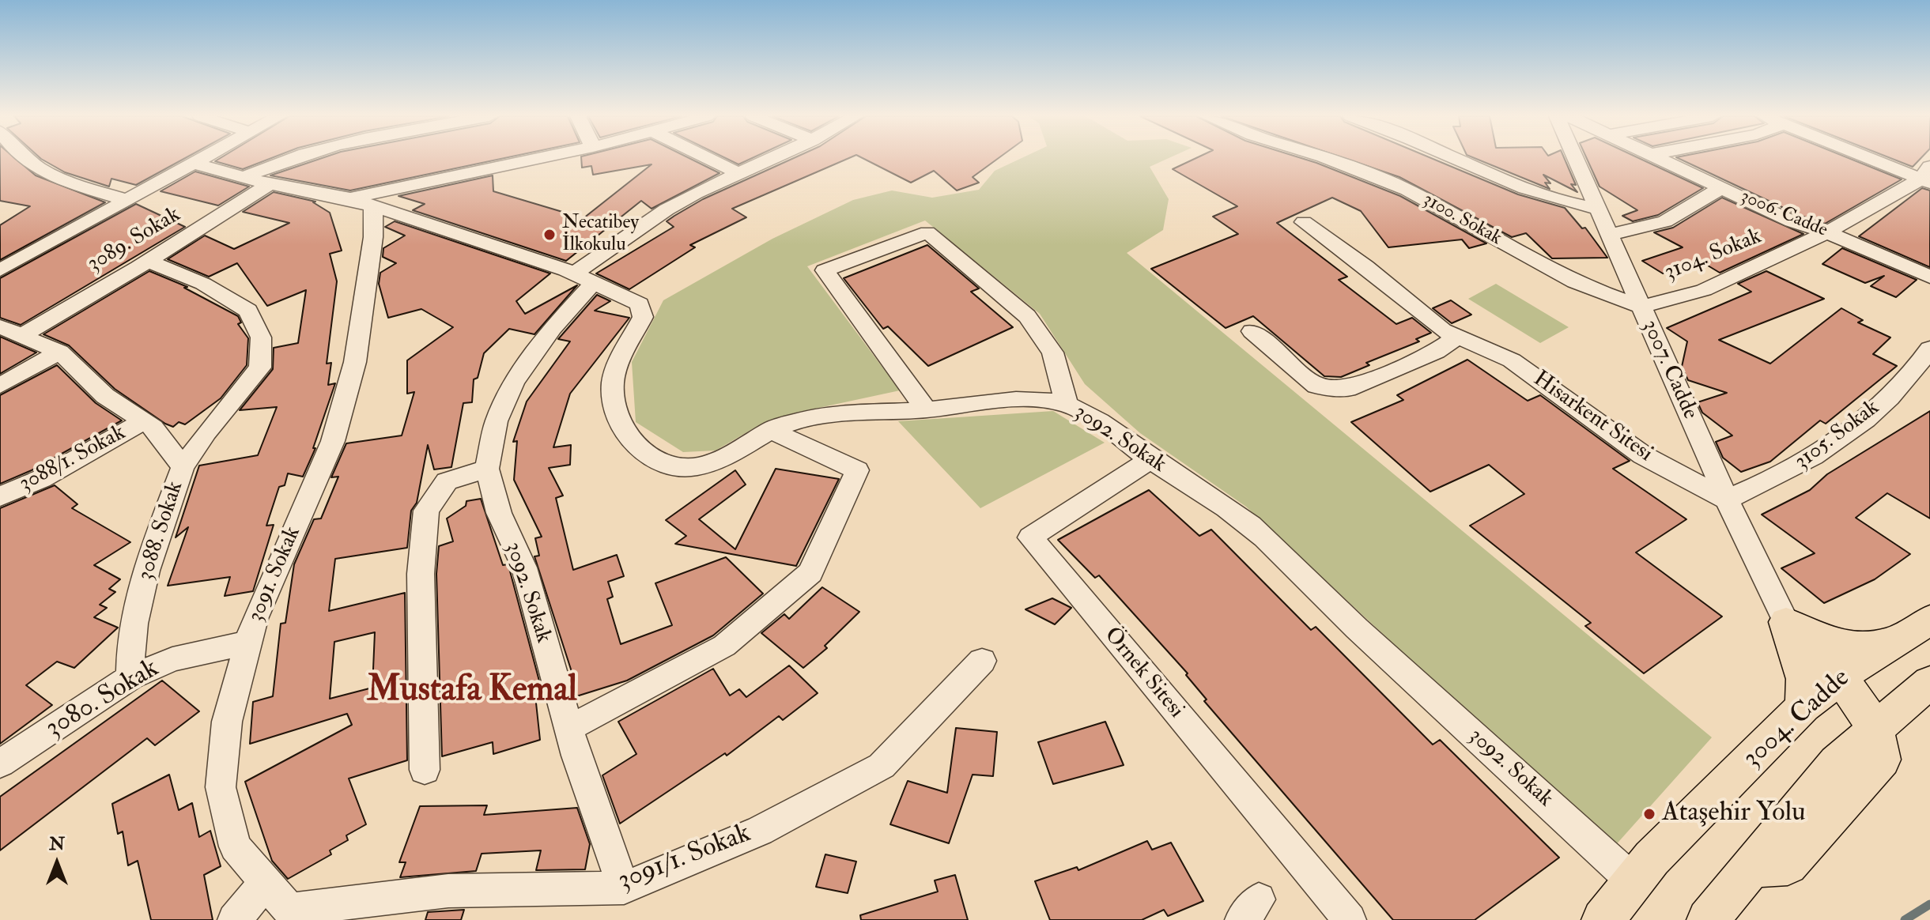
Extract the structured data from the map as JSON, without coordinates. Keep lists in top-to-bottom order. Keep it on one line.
{"streets":{"main road":["3004. Cadde"],"street":["3006. Cadde","3100. Sokak","3089. Sokak","3104. Sokak","3007. Cadde","Hisarkent Sitesi","3105. Sokak","3092. Sokak","3088/1. Sokak","3088. Sokak","3091. Sokak","Örnek Sitesi","3080. Sokak","3091/1. Sokak"]},"crossings":[["3006. Cadde","3104. Sokak"],["3100. Sokak","3104. Sokak"],["3100. Sokak","3007. Cadde"],["3089. Sokak","3092. Sokak"],["3089. Sokak","3088. Sokak"],["3104. Sokak","3007. Cadde"],["3007. Cadde","Hisarkent Sitesi"],["3007. Cadde","3105. Sokak"],["Hisarkent Sitesi","3105. Sokak"],["3092. Sokak","3091. Sokak"],["3092. Sokak","Örnek Sitesi"],["3092. Sokak","3004. Cadde"],["3092. Sokak","3091/1. Sokak"],["3088/1. Sokak","3088. Sokak"],["3088. Sokak","3080. Sokak"],["3091. Sokak","3080. Sokak"],["3091. Sokak","3091/1. Sokak"]],"districts":["Mustafa Kemal"],"places":["Necatibey İlkokulu","Ataşehir Yolu"],"north":"top"}
